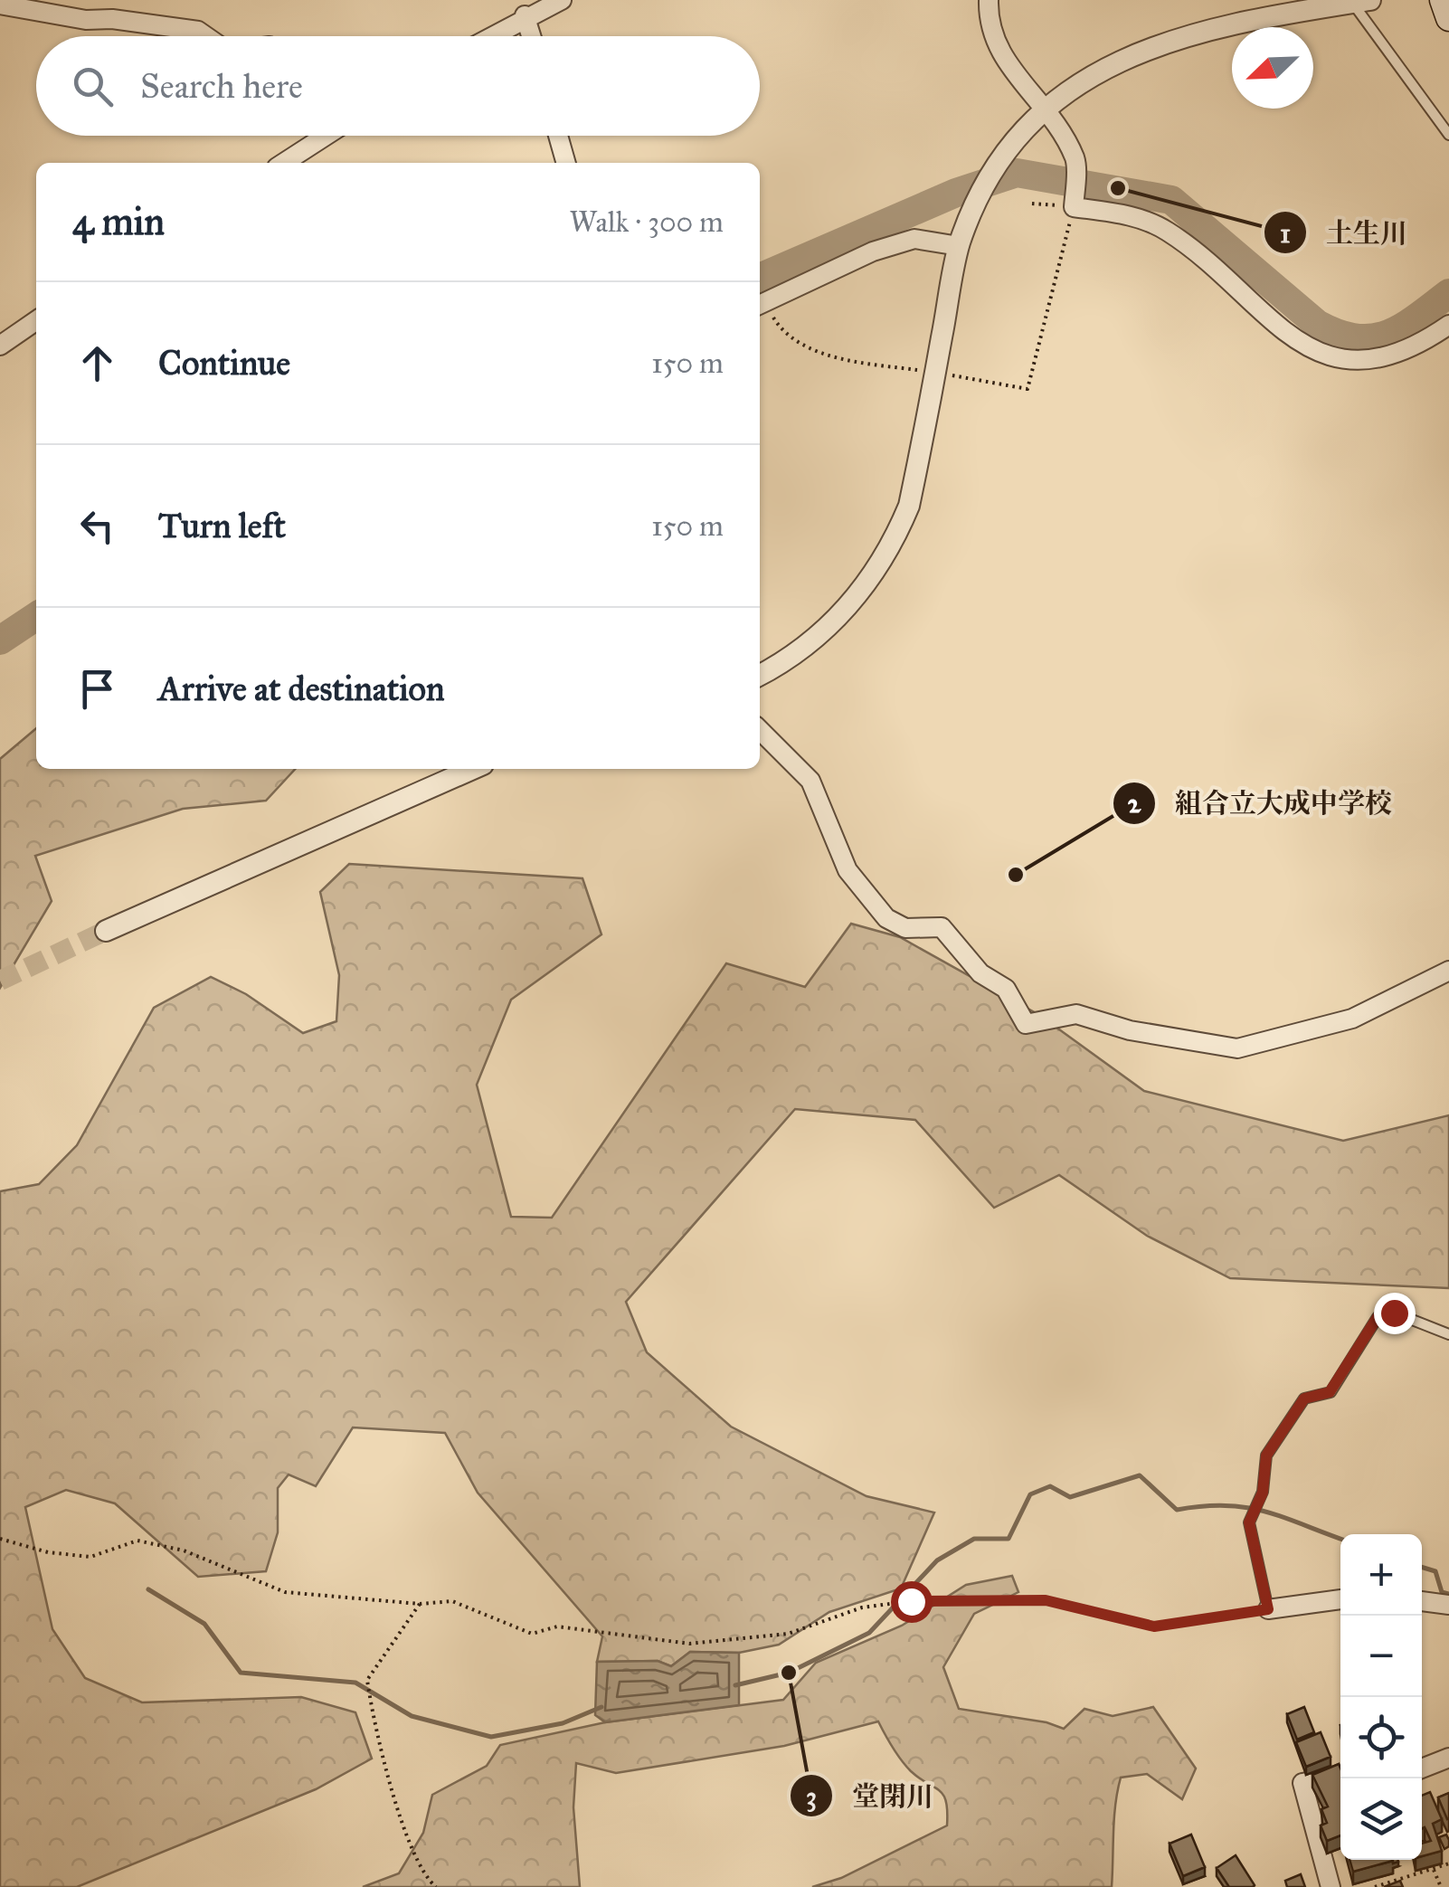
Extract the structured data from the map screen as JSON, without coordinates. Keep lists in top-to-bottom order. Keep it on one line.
{"places":["土生川","組合立大成中学校","堂閉川"],"north":"bottom left","page":{"search":"Search here","heading":["4 min","Walk · 300 m"],"list":[["Continue","150 m"],["Turn left","150 m"],"Arrive at destination"],"map_buttons":["+","−"]}}
